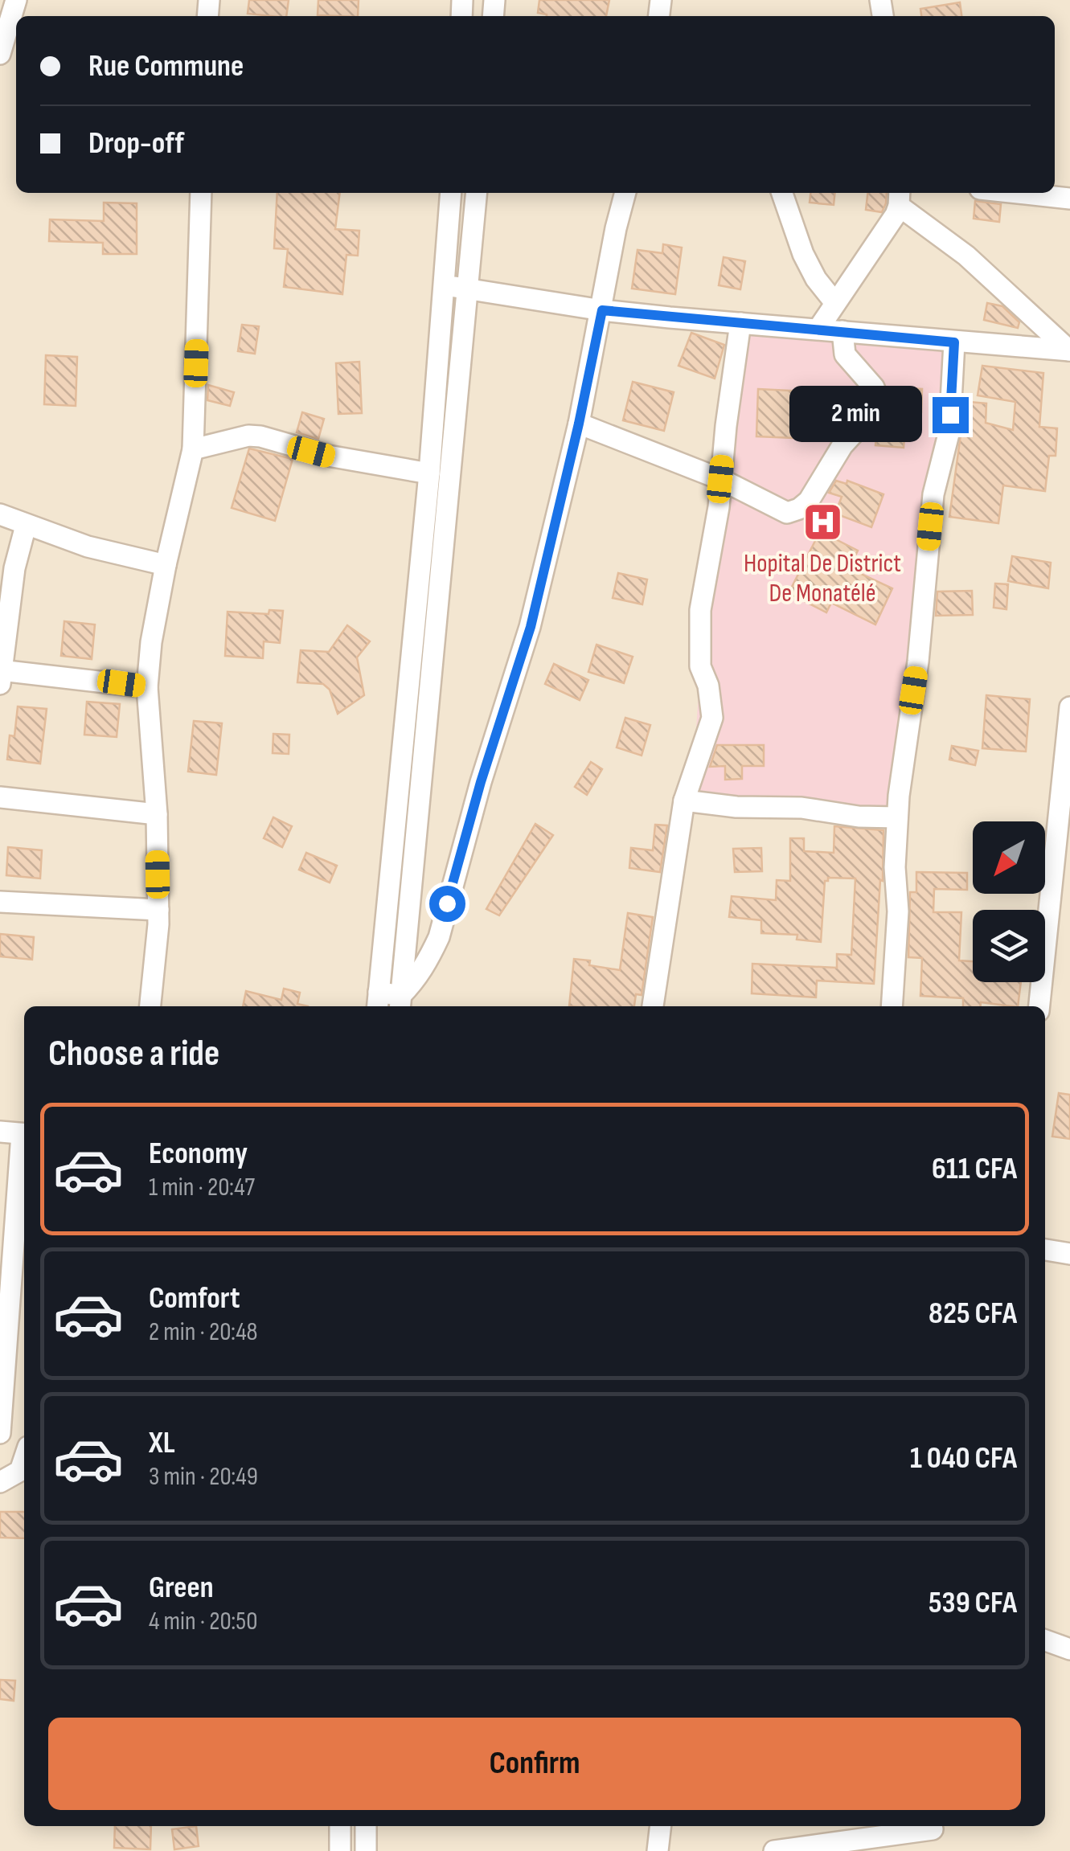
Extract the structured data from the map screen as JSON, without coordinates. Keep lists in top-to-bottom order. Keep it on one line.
{"places":{"hospital":["Hopital De District De Monatélé"]},"north":"bottom left","page":{"banner":["Rue Commune","Drop-off"],"bubble":"2 min","heading":"Choose a ride","list":[{"name":"Economy","note":"1 min · 20:47","value":"611 CFA"},{"name":"Comfort","note":"2 min · 20:48","value":"825 CFA"},{"name":"XL","note":"3 min · 20:49","value":"1 040 CFA"},{"name":"Green","note":"4 min · 20:50","value":"539 CFA"}],"buttons":"Confirm"}}
